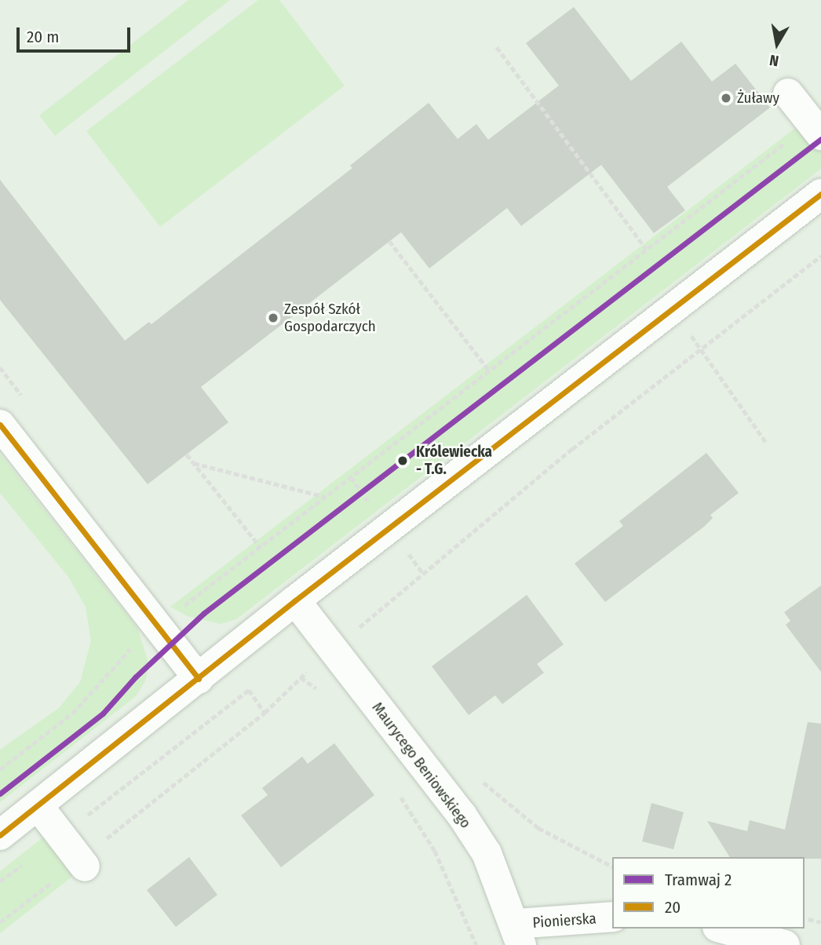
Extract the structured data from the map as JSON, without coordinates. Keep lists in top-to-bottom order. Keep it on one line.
{"streets":{"main road":["Maurycego Beniowskiego","Pionierska"]},"crossings":[["Maurycego Beniowskiego","Pionierska"]],"places":["Żuławy","Zespół Szkół Gospodarczych","Królewiecka - T.G."],"lines":["tram line 2","transit line 20"],"legend":["Tramwaj 2","20"],"scale_bar":"20 m","north":"bottom"}
